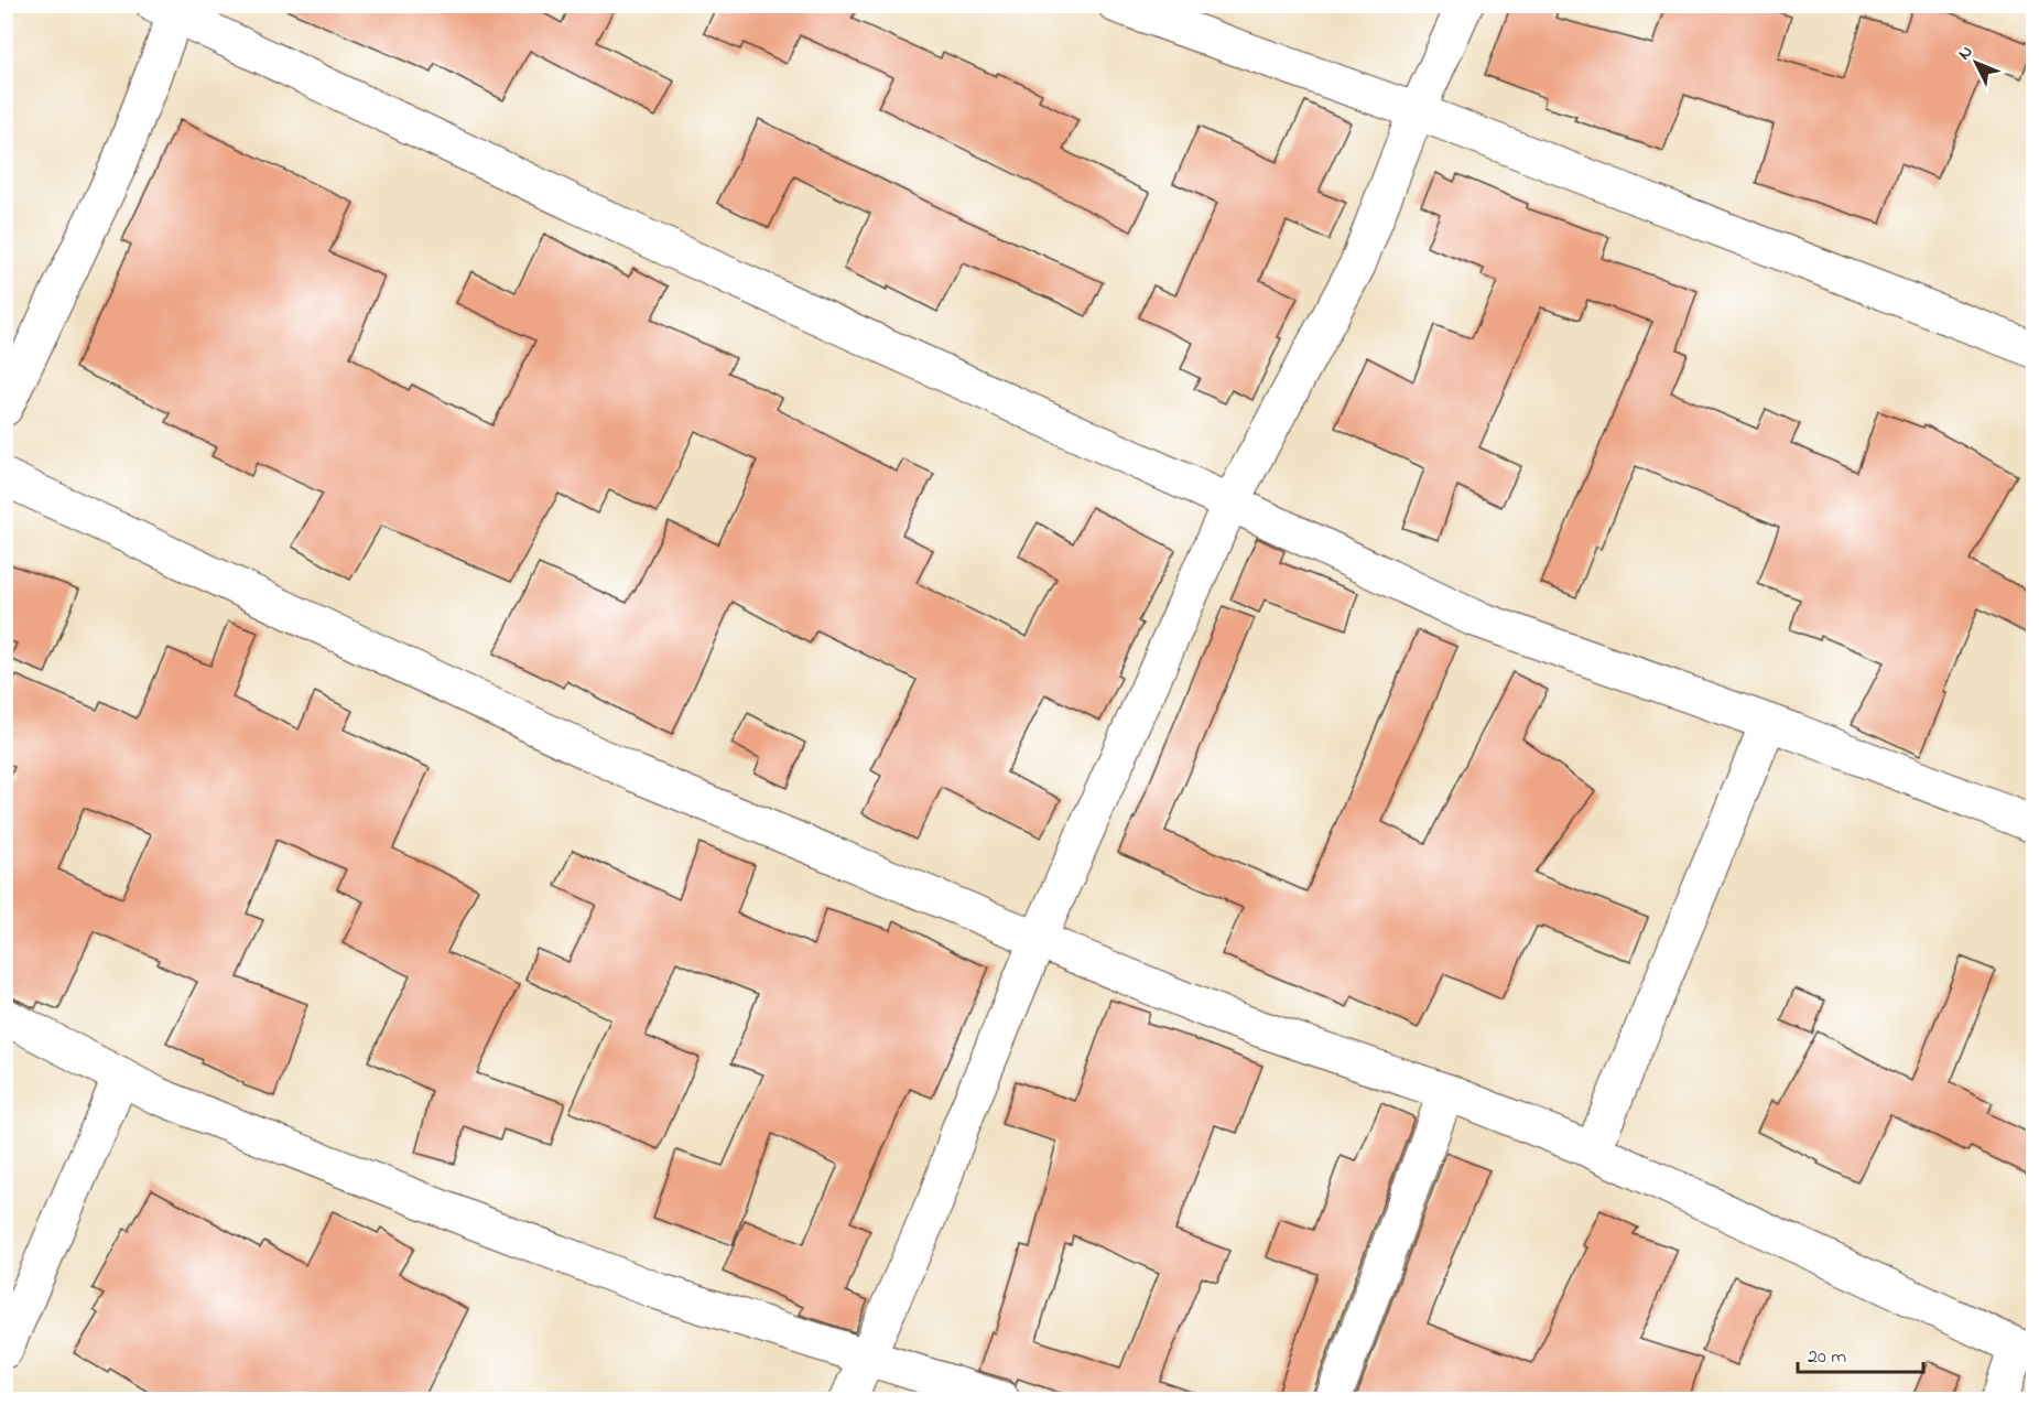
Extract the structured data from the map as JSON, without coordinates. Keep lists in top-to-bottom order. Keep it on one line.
{"scale_bar":"20 m","north":"top left"}
